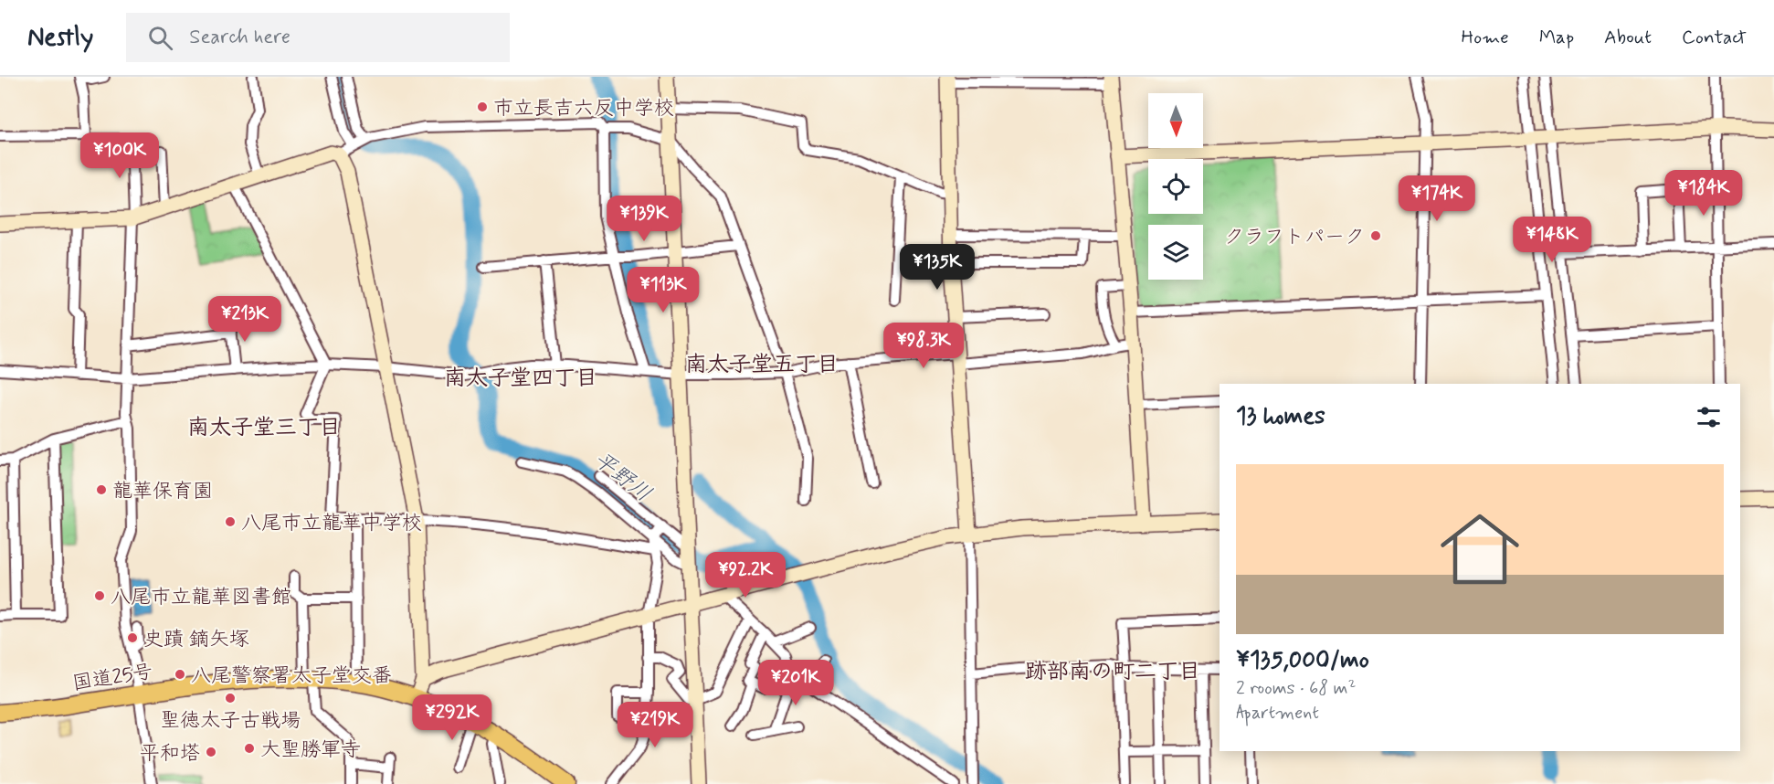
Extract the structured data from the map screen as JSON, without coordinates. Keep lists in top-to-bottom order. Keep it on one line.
{"streets":{"highway":["国道25号"]},"districts":["南太子堂五丁目","南太子堂四丁目","南太子堂三丁目","跡部南の町二丁目"],"water":["平野川"],"places":["市立長吉六反中学校","クラフトパーク","龍華保育園","八尾市立龍華中学校","八尾市立龍華図書館","史蹟 鏑矢塚","八尾警察署太子堂交番","聖徳太子古戦場","大聖勝軍寺","平和塔"],"north":"bottom","page":{"header":"Nestly","search":"Search here","nav":["Home","Map","About","Contact"],"price":["¥100K","¥184K","¥174K","¥139K","¥148K","¥135K","¥113K","¥213K","¥98.3K","¥92.2K","¥201K","¥292K","¥219K"],"heading":"13 homes","list":[{"name":"¥135,000/mo","note":"2 rooms · 68 m² · Apartment"}]}}
